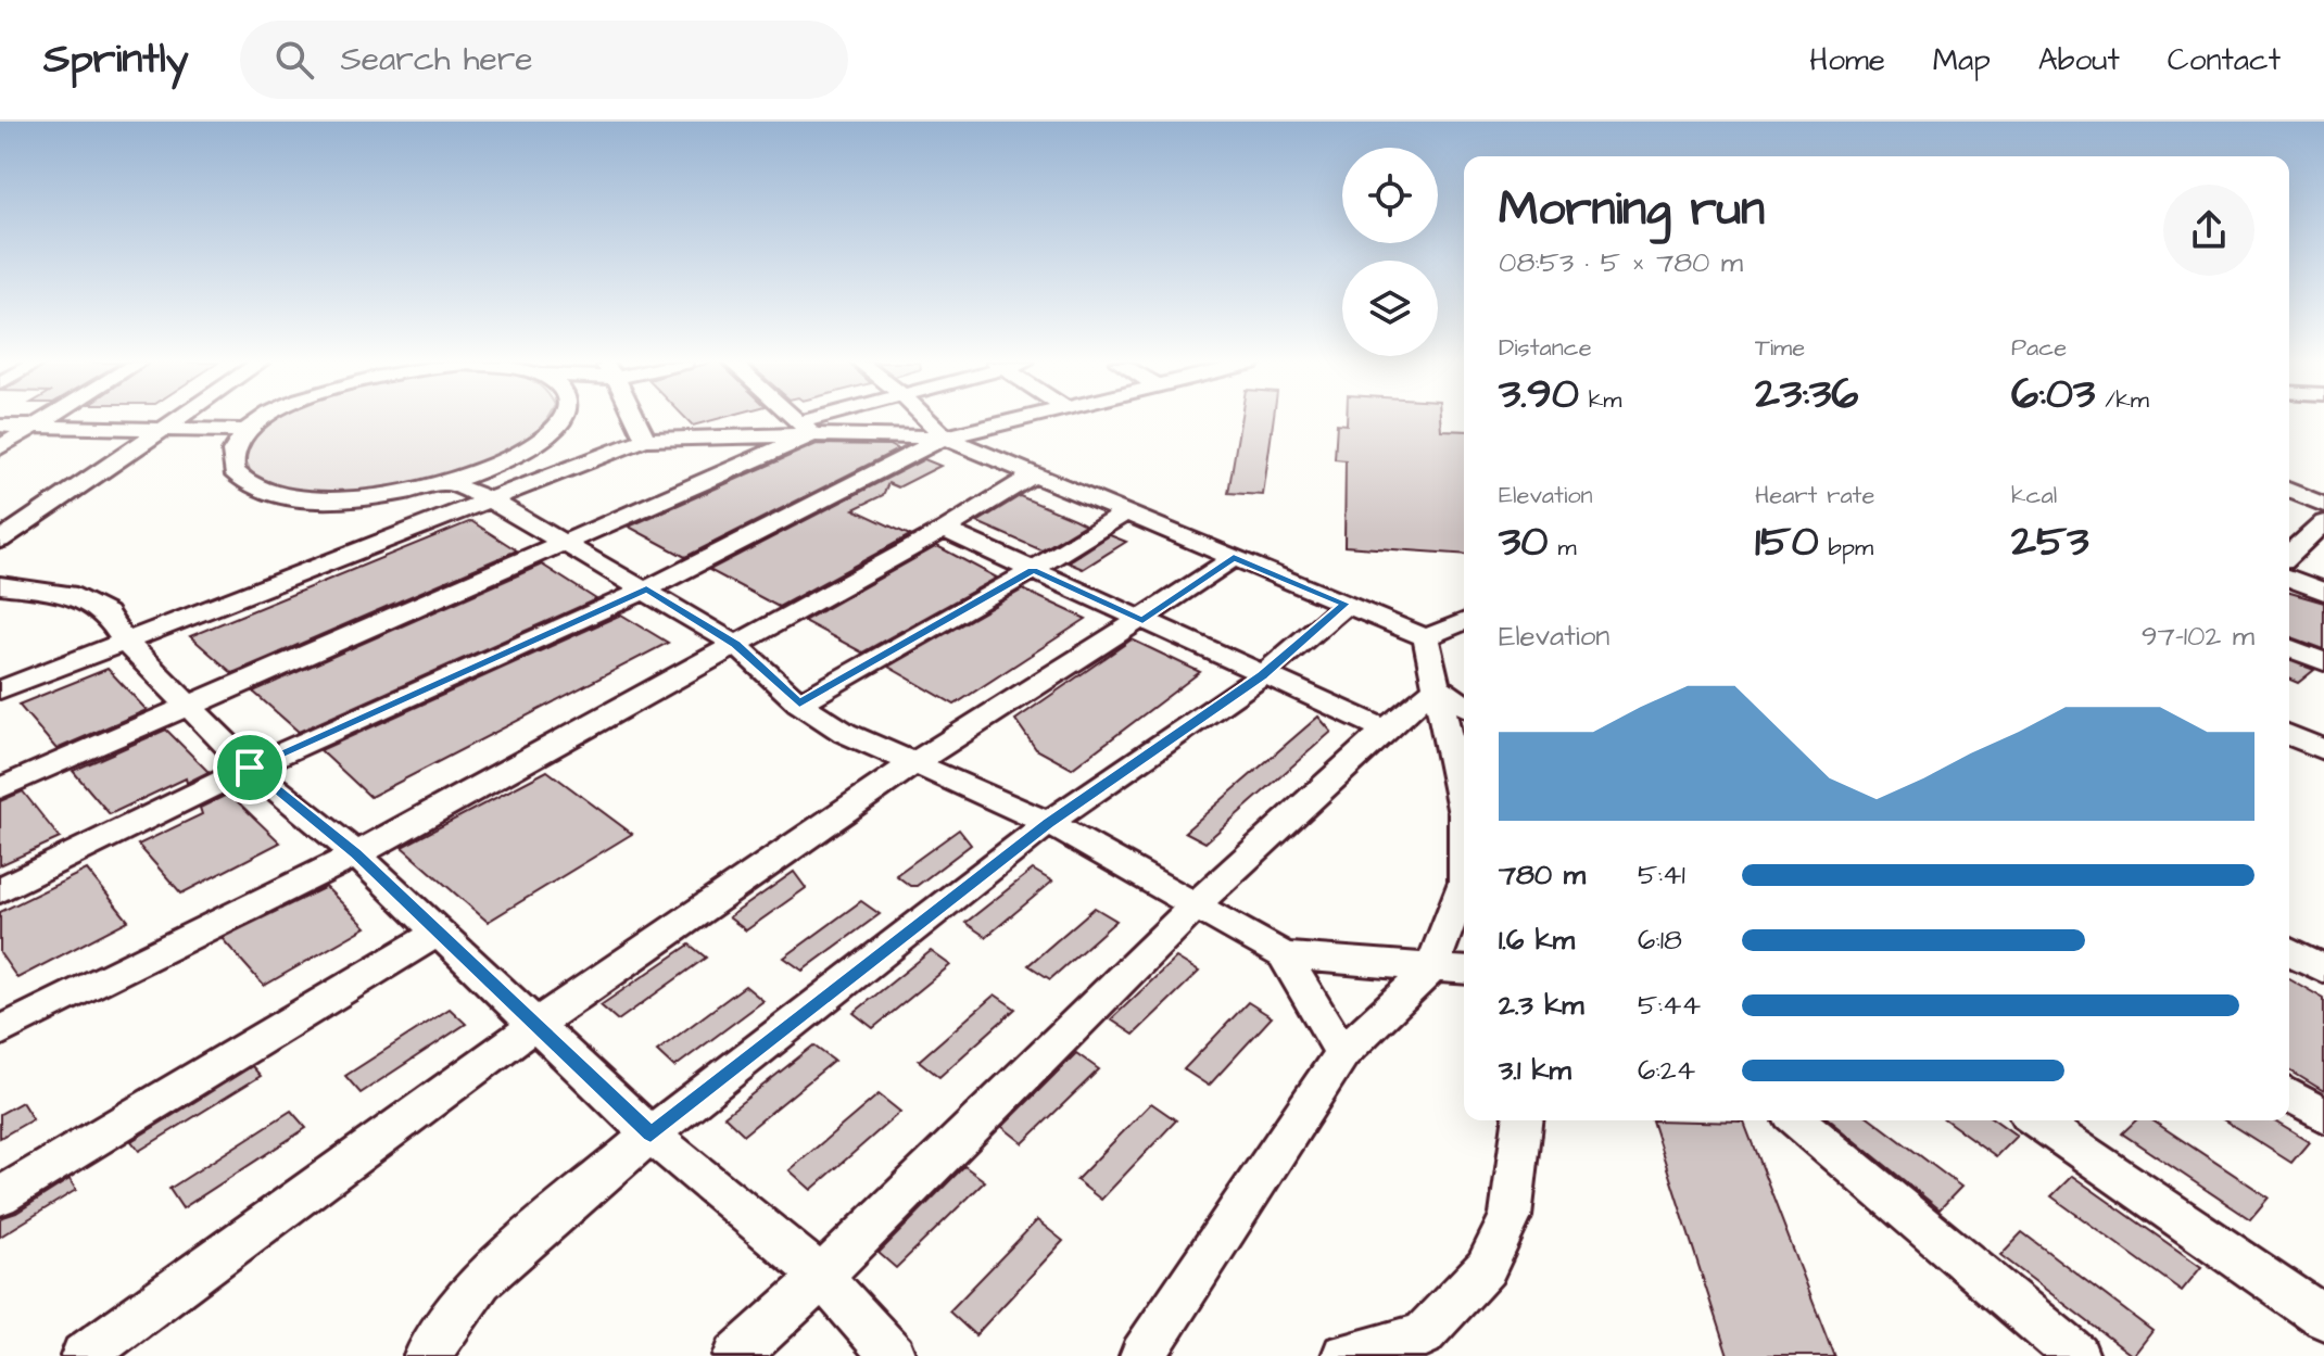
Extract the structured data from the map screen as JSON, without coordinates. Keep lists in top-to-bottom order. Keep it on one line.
{"page":{"header":"Sprintly","search":"Search here","nav":["Home","Map","About","Contact"],"heading":["Morning run","08:53 · 5 × 780 m"],"stats":[["Distance","3.90 km"],["Time","23:36"],["Pace","6:03 /km"],["Elevation","30 m"],["Heart rate","150 bpm"],["kcal","253"]],"chart":["Elevation","97–102 m"],"list":[{"name":"780 m","note":"5:41"},{"name":"1.6 km","note":"6:18"},{"name":"2.3 km","note":"5:44"},{"name":"3.1 km","note":"6:24"}]}}
